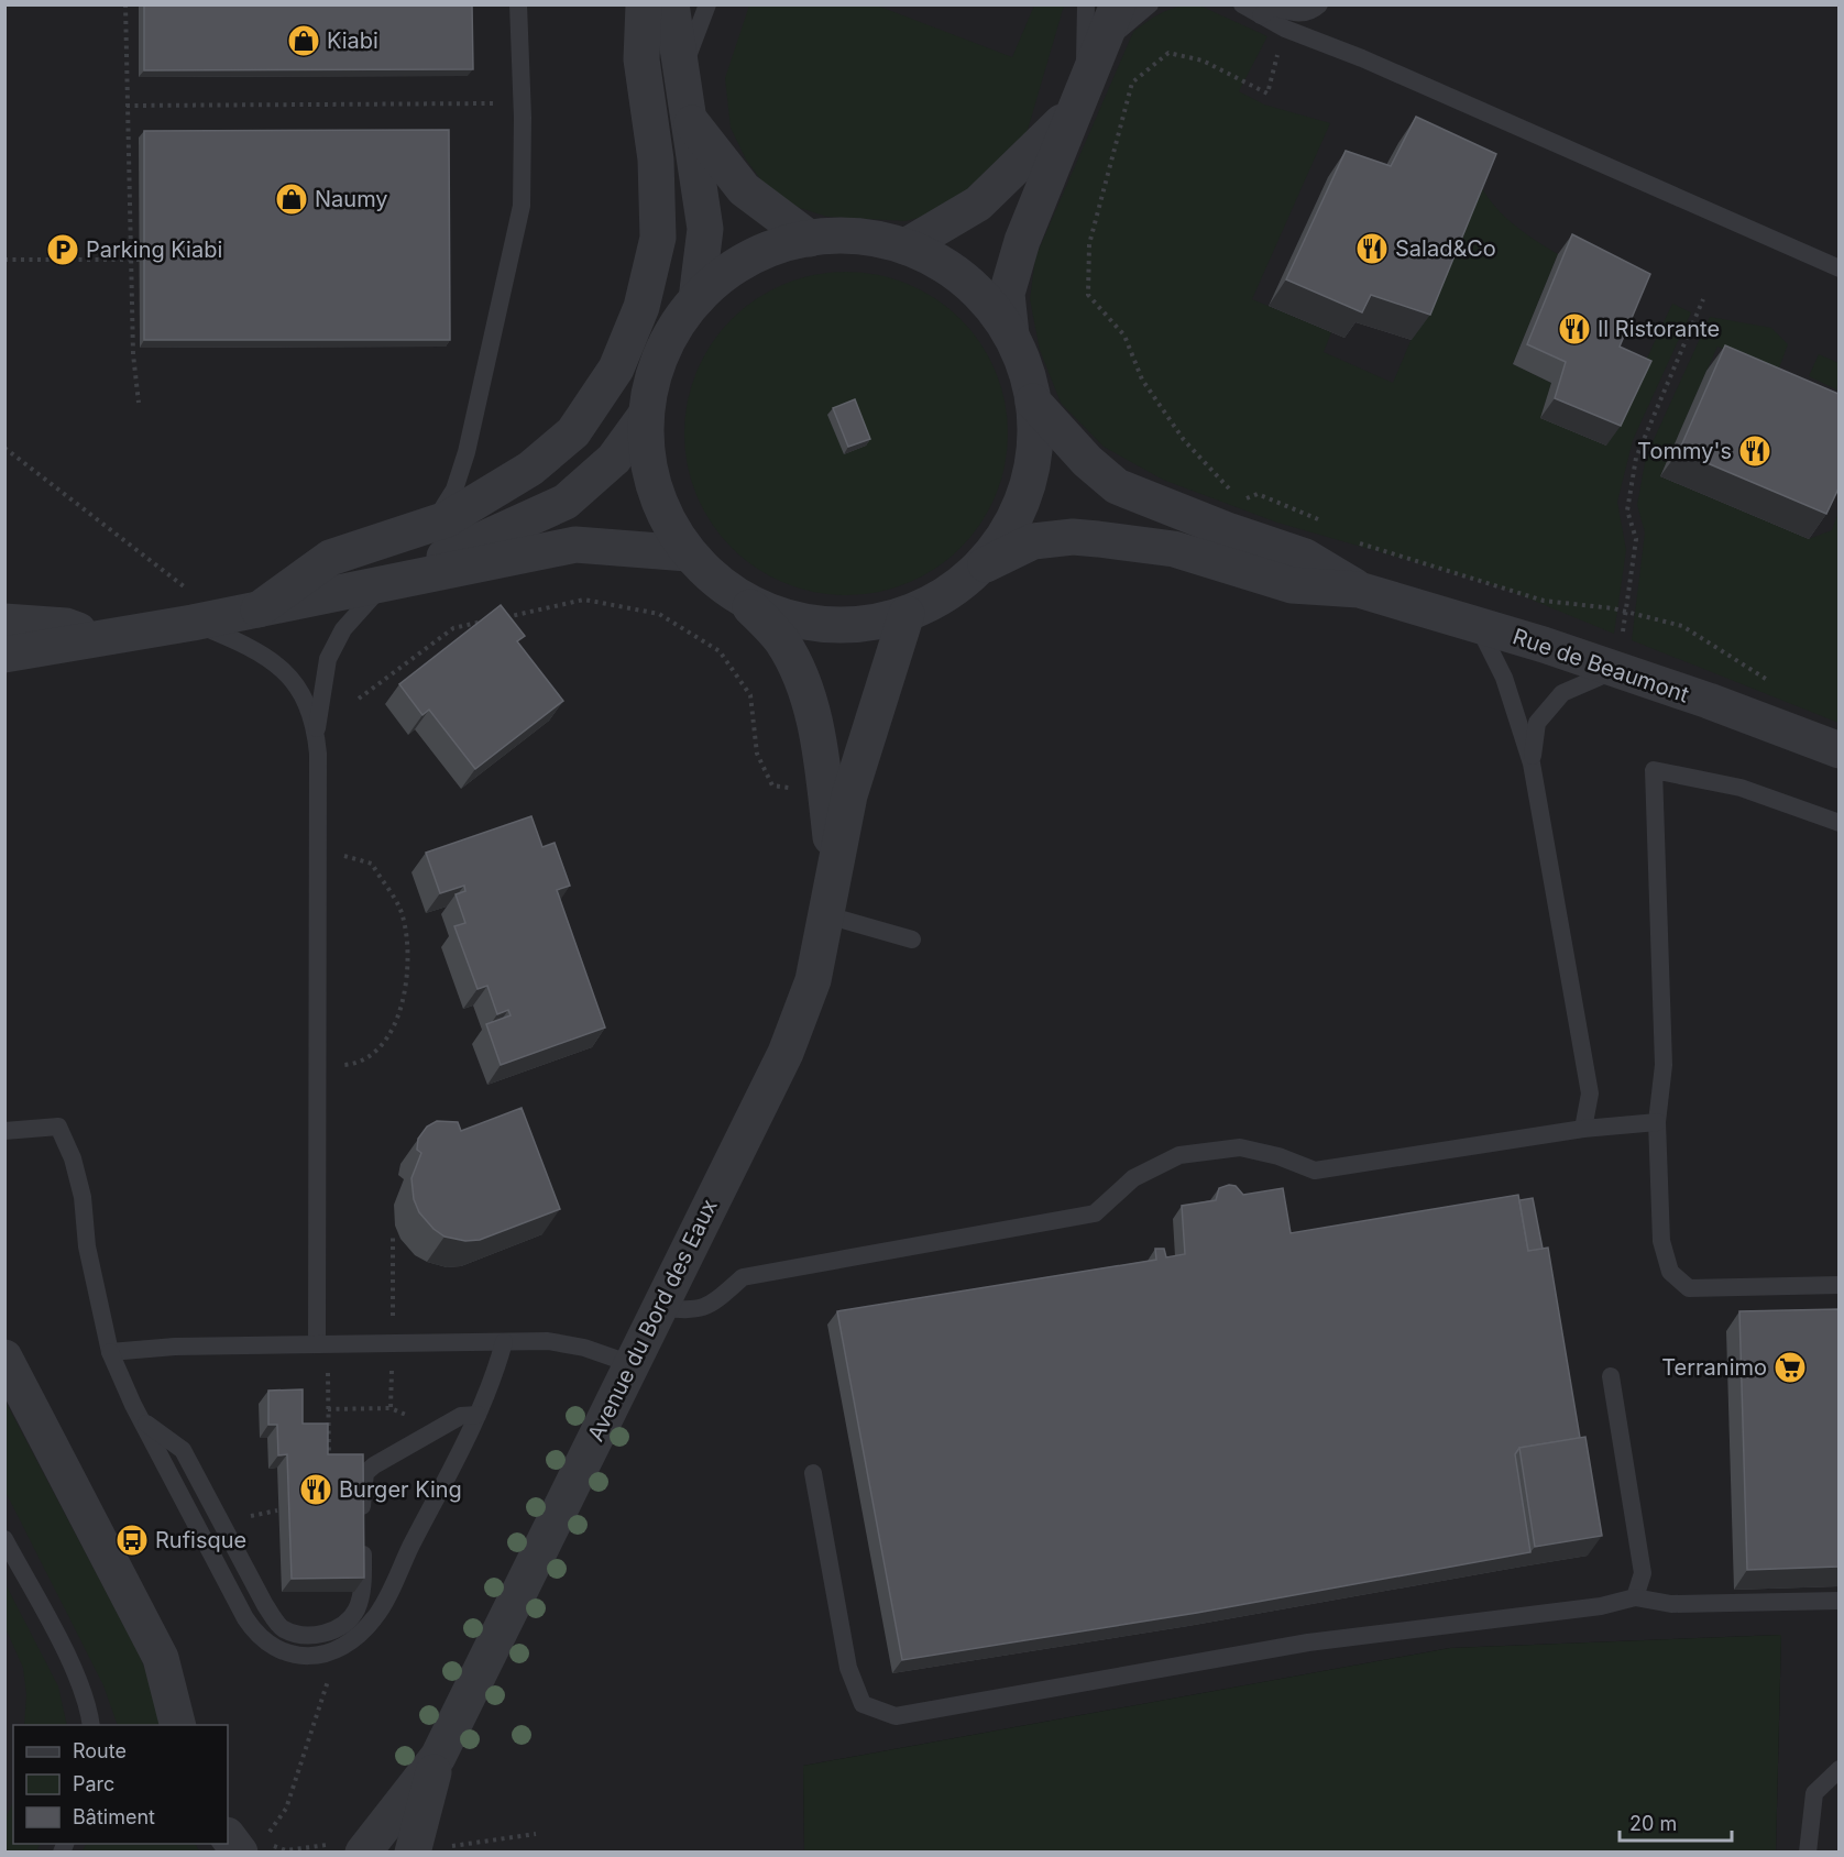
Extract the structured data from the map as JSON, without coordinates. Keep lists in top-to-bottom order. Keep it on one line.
{"streets":{"street":["Rue de Beaumont","Avenue du Bord des Eaux"]},"places":{"shop":["Kiabi","Naumy"],"restaurant":["Salad&Co","Il Ristorante","Tommy's","Burger King"],"parking":["Parking Kiabi"],"supermarket":["Terranimo"],"bus stop":["Rufisque"]},"legend":["Route","Parc","Bâtiment"],"scale_bar":"20 m"}
